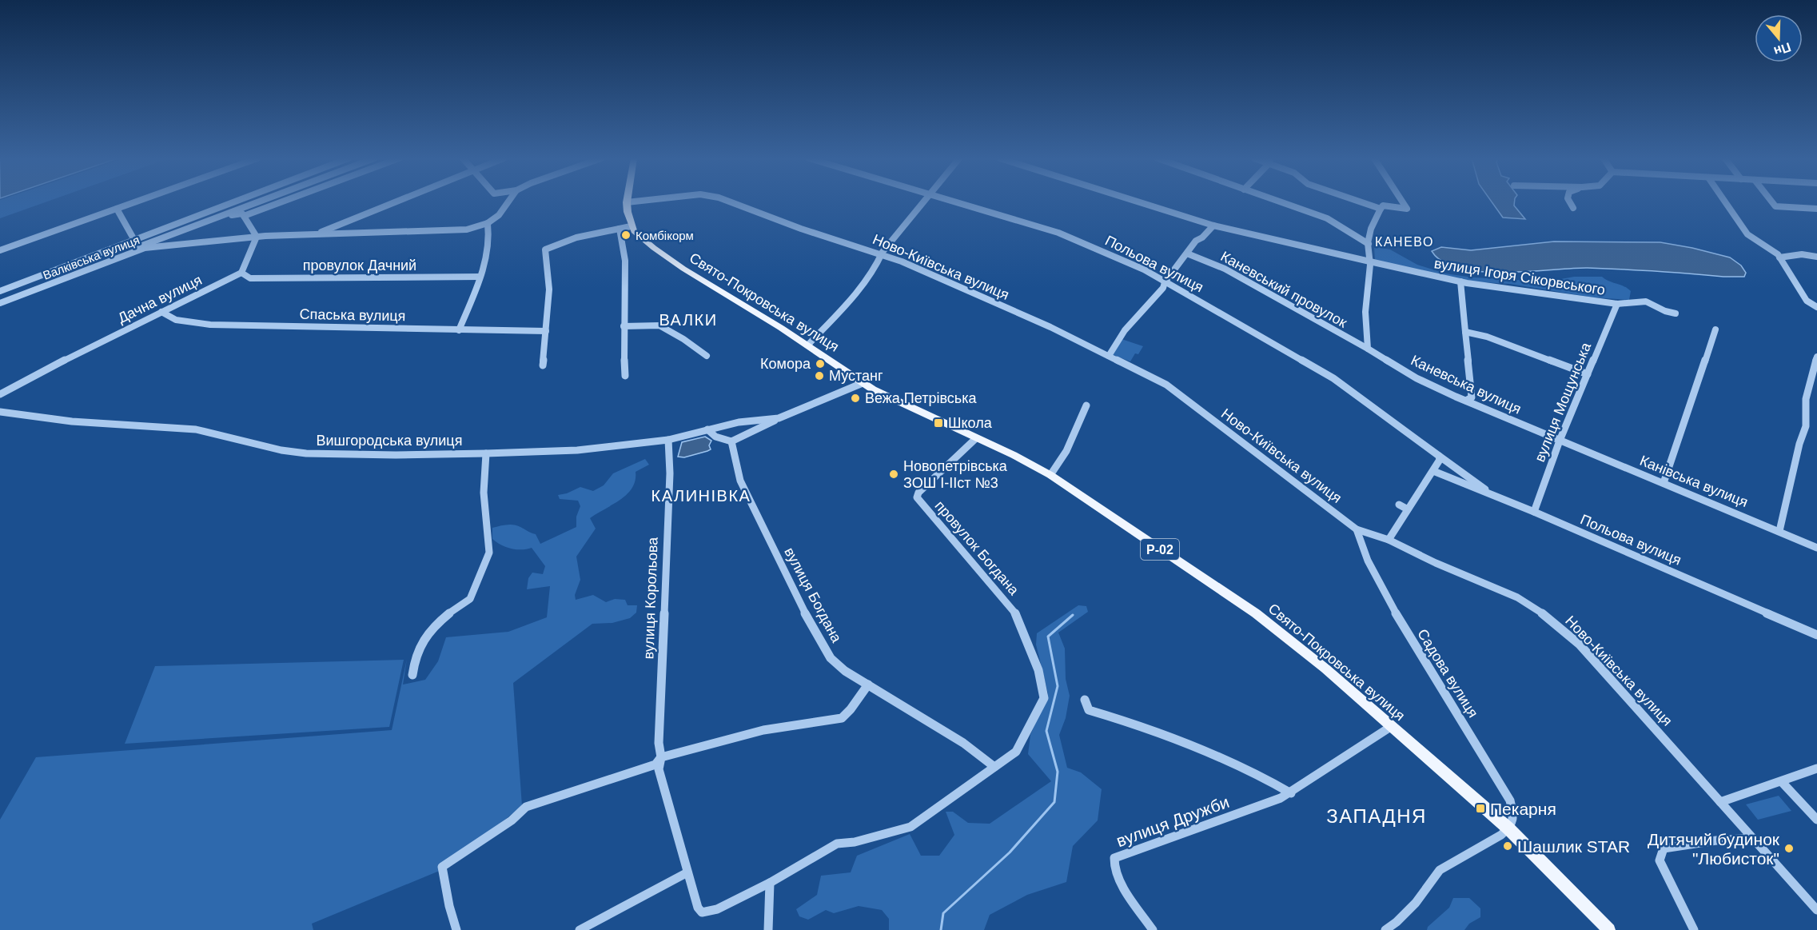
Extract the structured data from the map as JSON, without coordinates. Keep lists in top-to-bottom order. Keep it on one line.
{"streets":{"main road":["Свято-Покровська вулиця","Р-02"],"street":["Валківська вулиця","Польова вулиця","провулок Дачний","Ново-Київська вулиця","вулиця Ігоря Сікорвського","Каневський провулок","Дачна вулиця","Спаська вулиця","Каневська вулиця","вулиця Мощунська","Вишгородська вулиця","Канівська вулиця","провулок Богдана","вулиця Богдана","вулиця Корольова","Садова вулиця","вулиця Дружби"]},"crossings":[["Польова вулиця","вулиця Мощунська"],["провулок Дачний","Дачна вулиця"],["Ново-Київська вулиця","Садова вулиця"],["вулиця Ігоря Сікорвського","вулиця Мощунська"],["Каневський провулок","Каневська вулиця"],["Дачна вулиця","Спаська вулиця"],["Свято-Покровська вулиця","Вишгородська вулиця"],["Свято-Покровська вулиця","провулок Богдана"],["Свято-Покровська вулиця","Садова вулиця"],["Свято-Покровська вулиця","вулиця Дружби"],["Каневська вулиця","вулиця Мощунська"],["Каневська вулиця","Канівська вулиця"],["вулиця Мощунська","Канівська вулиця"],["Вишгородська вулиця","вулиця Богдана"],["Вишгородська вулиця","вулиця Корольова"],["провулок Богдана","вулиця Богдана"]],"districts":["КАНЕВО","ВАЛКИ","КАЛИНІВКА","ЗАПАДНЯ"],"places":{"other":["Комбікорм","Комора","Мустанг","Вежа Петрівська","Новопетрівська ЗОШ I-IIст №3","Шашлик STAR","Дитячий будинок \"Любисток\""],"transit":["Школа","Пекарня"]},"north":"bottom"}
